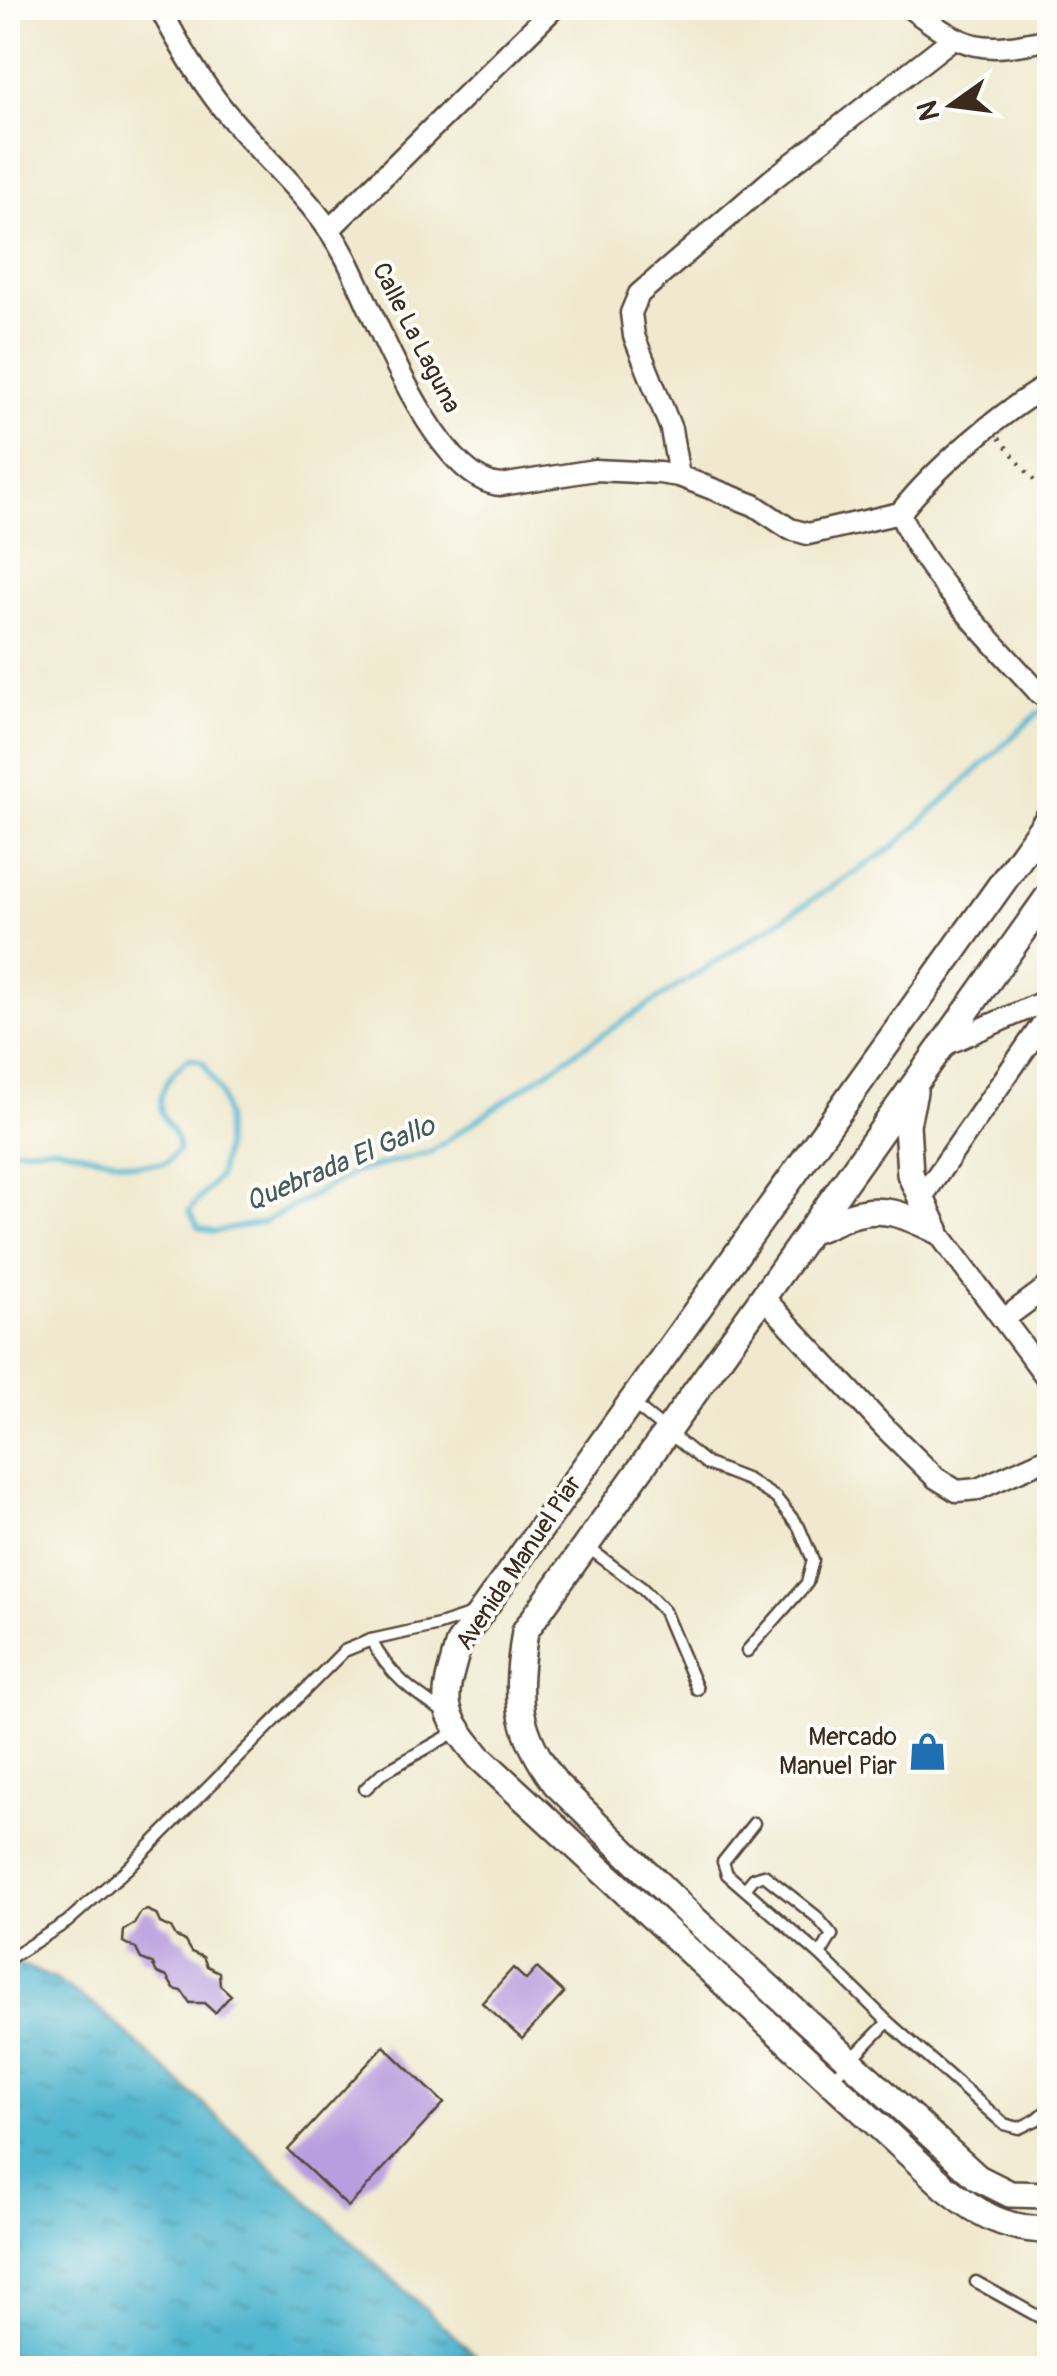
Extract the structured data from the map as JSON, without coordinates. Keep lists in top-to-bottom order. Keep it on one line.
{"streets":{"street":["Calle La Laguna","Avenida Manuel Piar"]},"water":["Quebrada El Gallo"],"places":{"shop":["Mercado Manuel Piar"]},"north":"left"}
